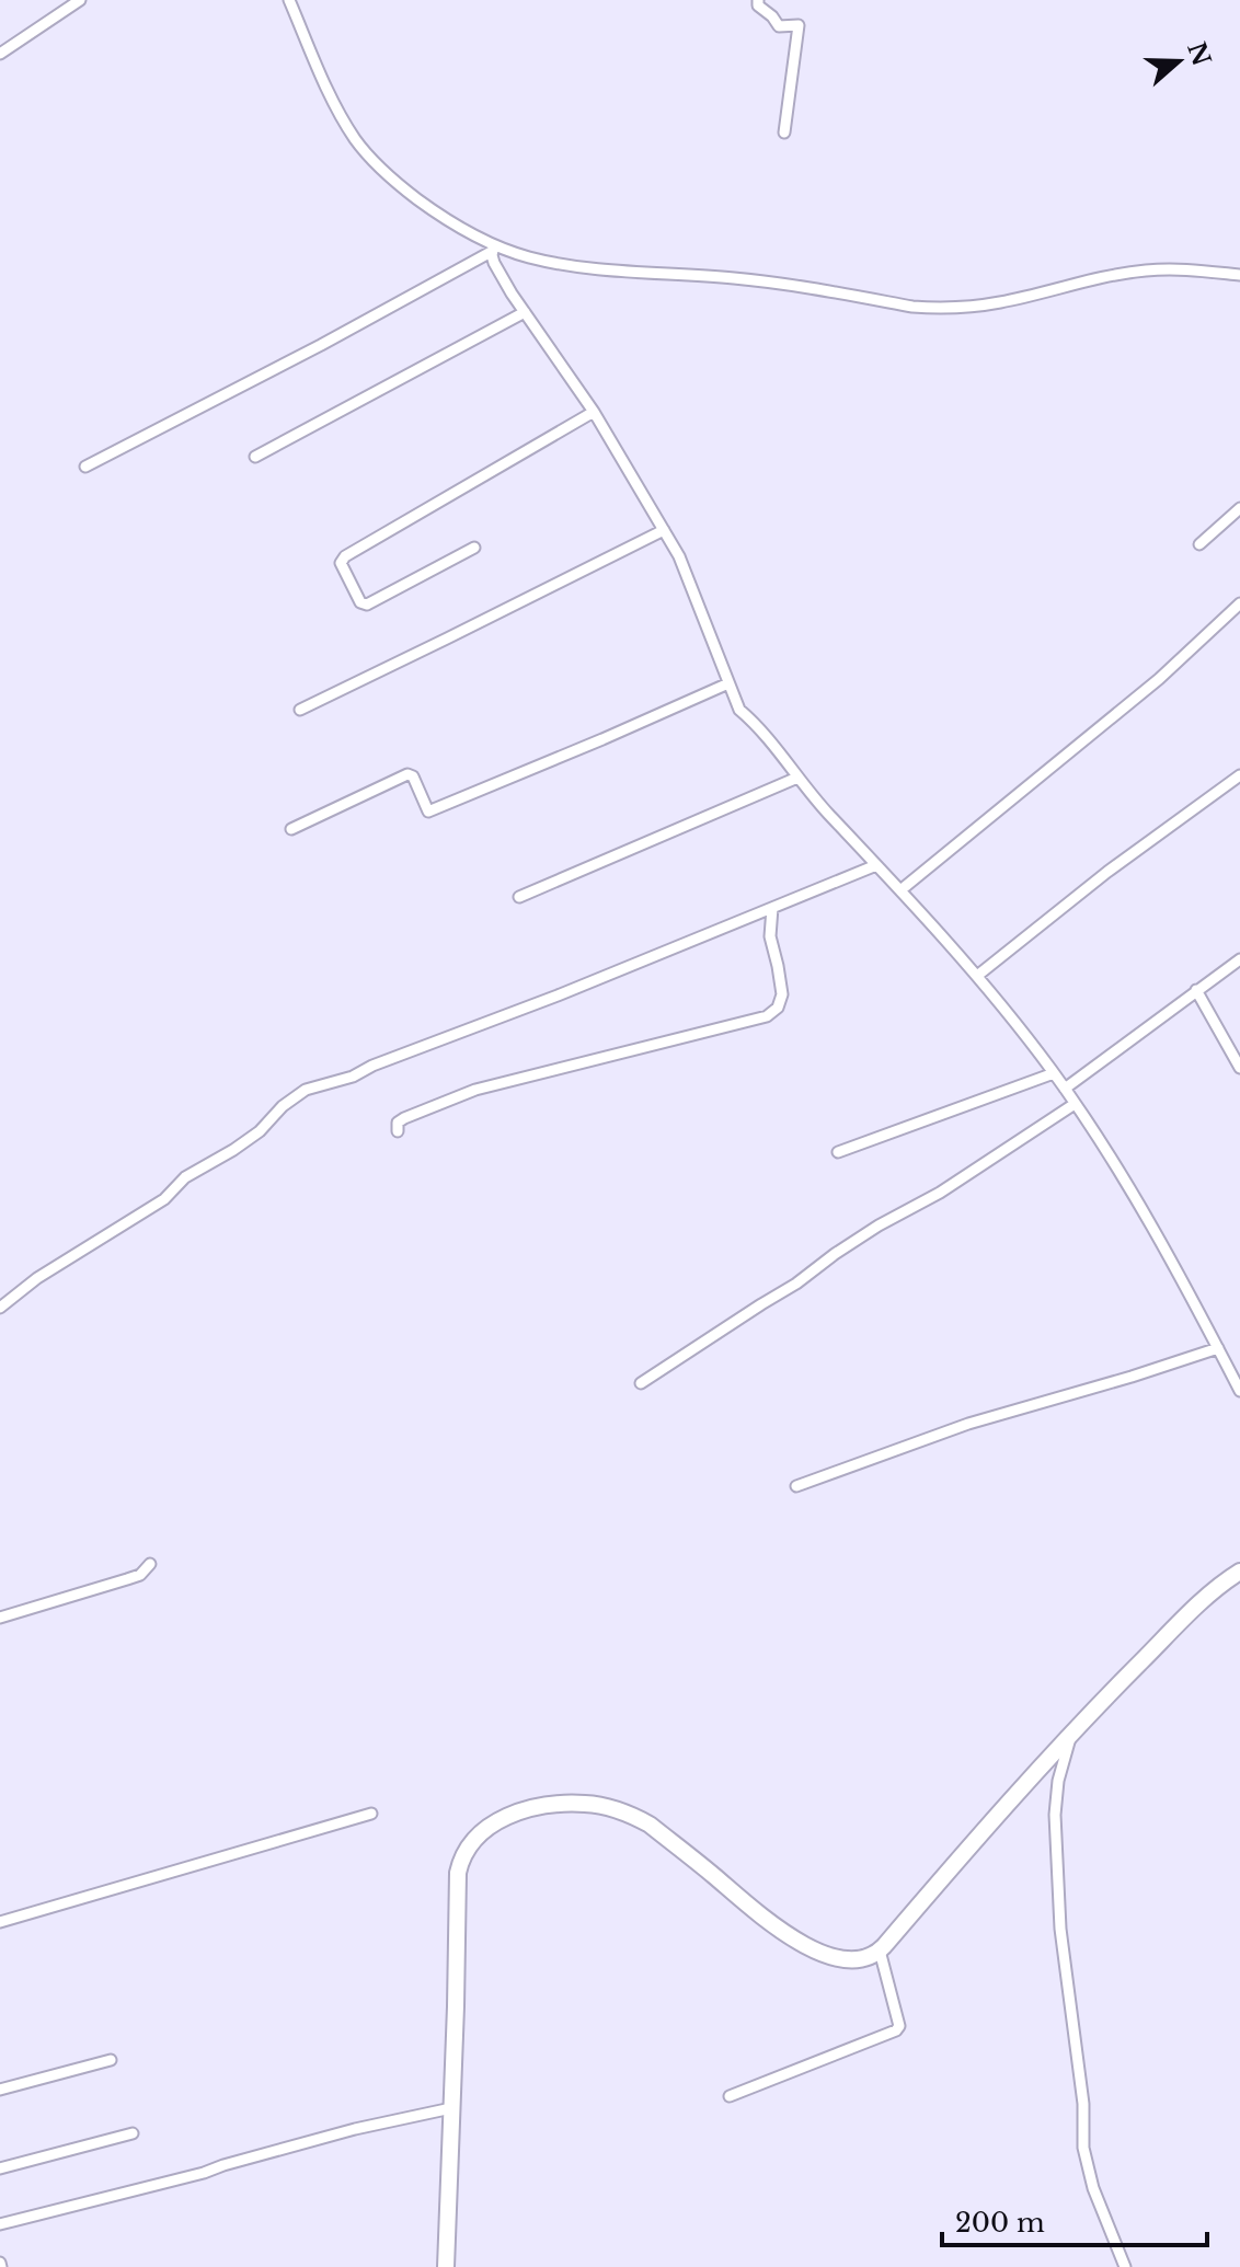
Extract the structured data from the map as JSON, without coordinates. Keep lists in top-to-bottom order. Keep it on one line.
{"scale_bar":"200 m","north":"right"}
